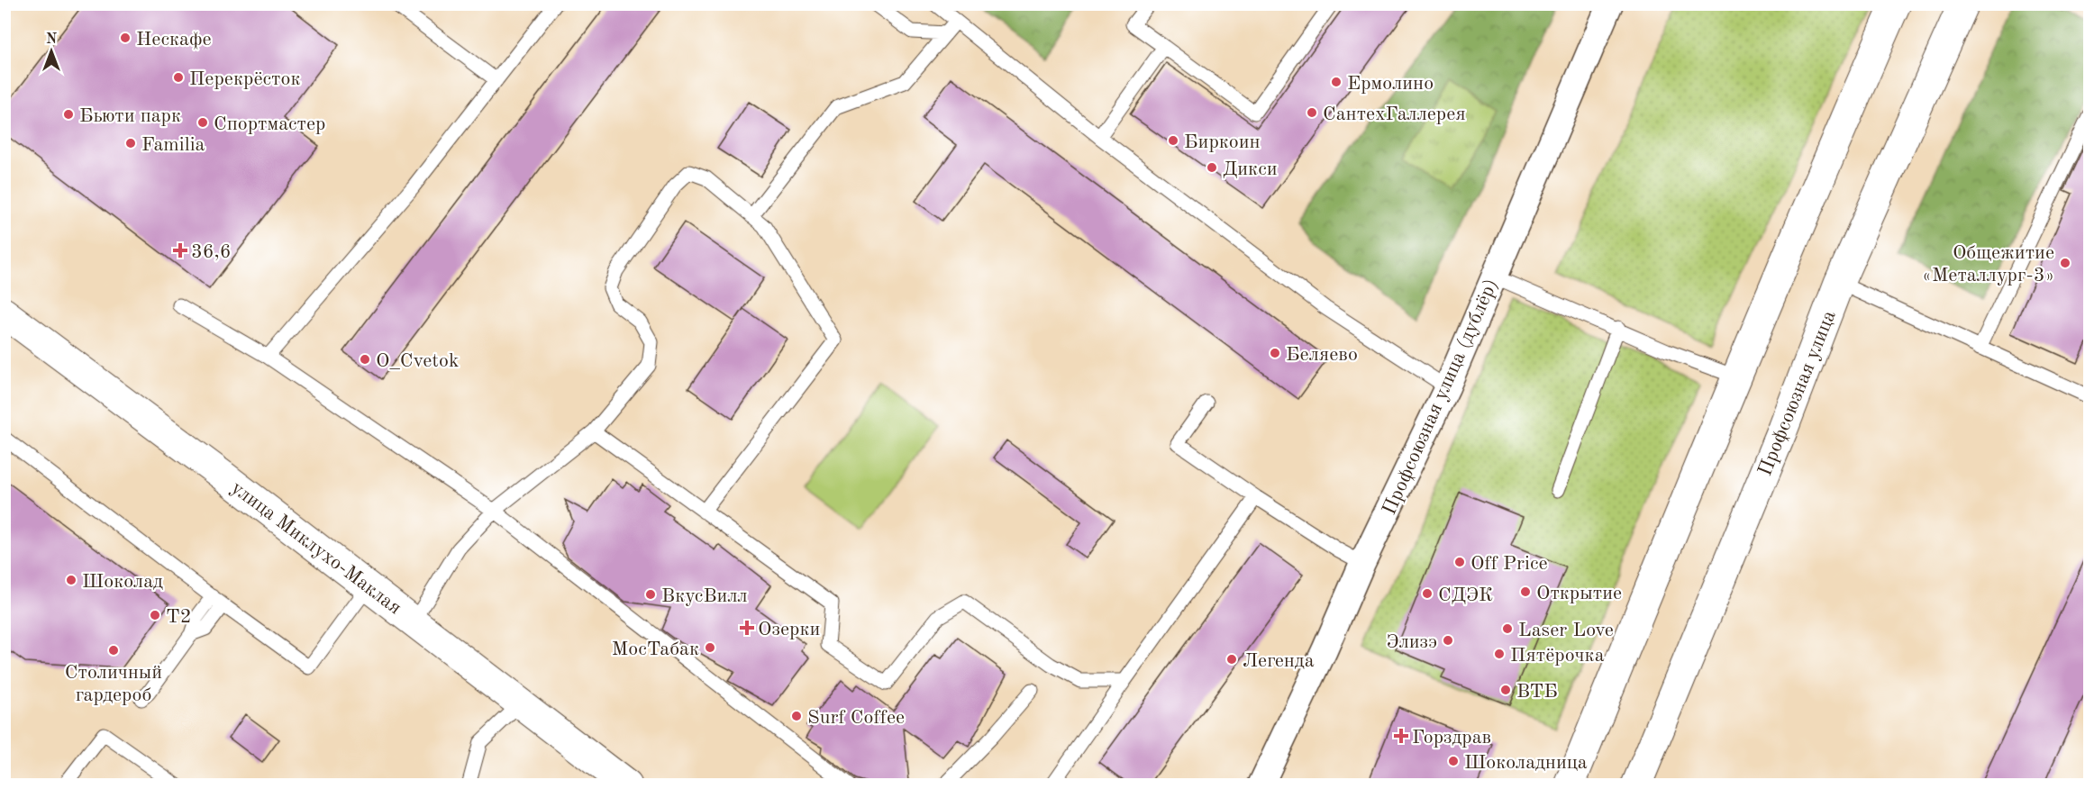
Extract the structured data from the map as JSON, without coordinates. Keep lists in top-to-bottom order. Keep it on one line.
{"streets":{"main road":["Профсоюзная улица","улица Миклухо-Маклая"],"street":["Профсоюзная улица (дублёр)"]},"places":{"other":["Нескафе","Перекрёсток","Ермолино","СантехГаллерея","Бьюти парк","Спортмастер","Биркоин","Familia","Дикси","Общежитие «Металлург-3»","Беляево","O_Cvetok","Off Price","Шоколад","Открытие","СДЭК","ВкусВилл","T2","Laser Love","Элизэ","МосТабак","Столичный гардероб","Пятёрочка","Легенда","ВТБ","Surf Coffee","Шоколадница"],"health":["36,6","Озерки","Горздрав"]},"north":"top"}
